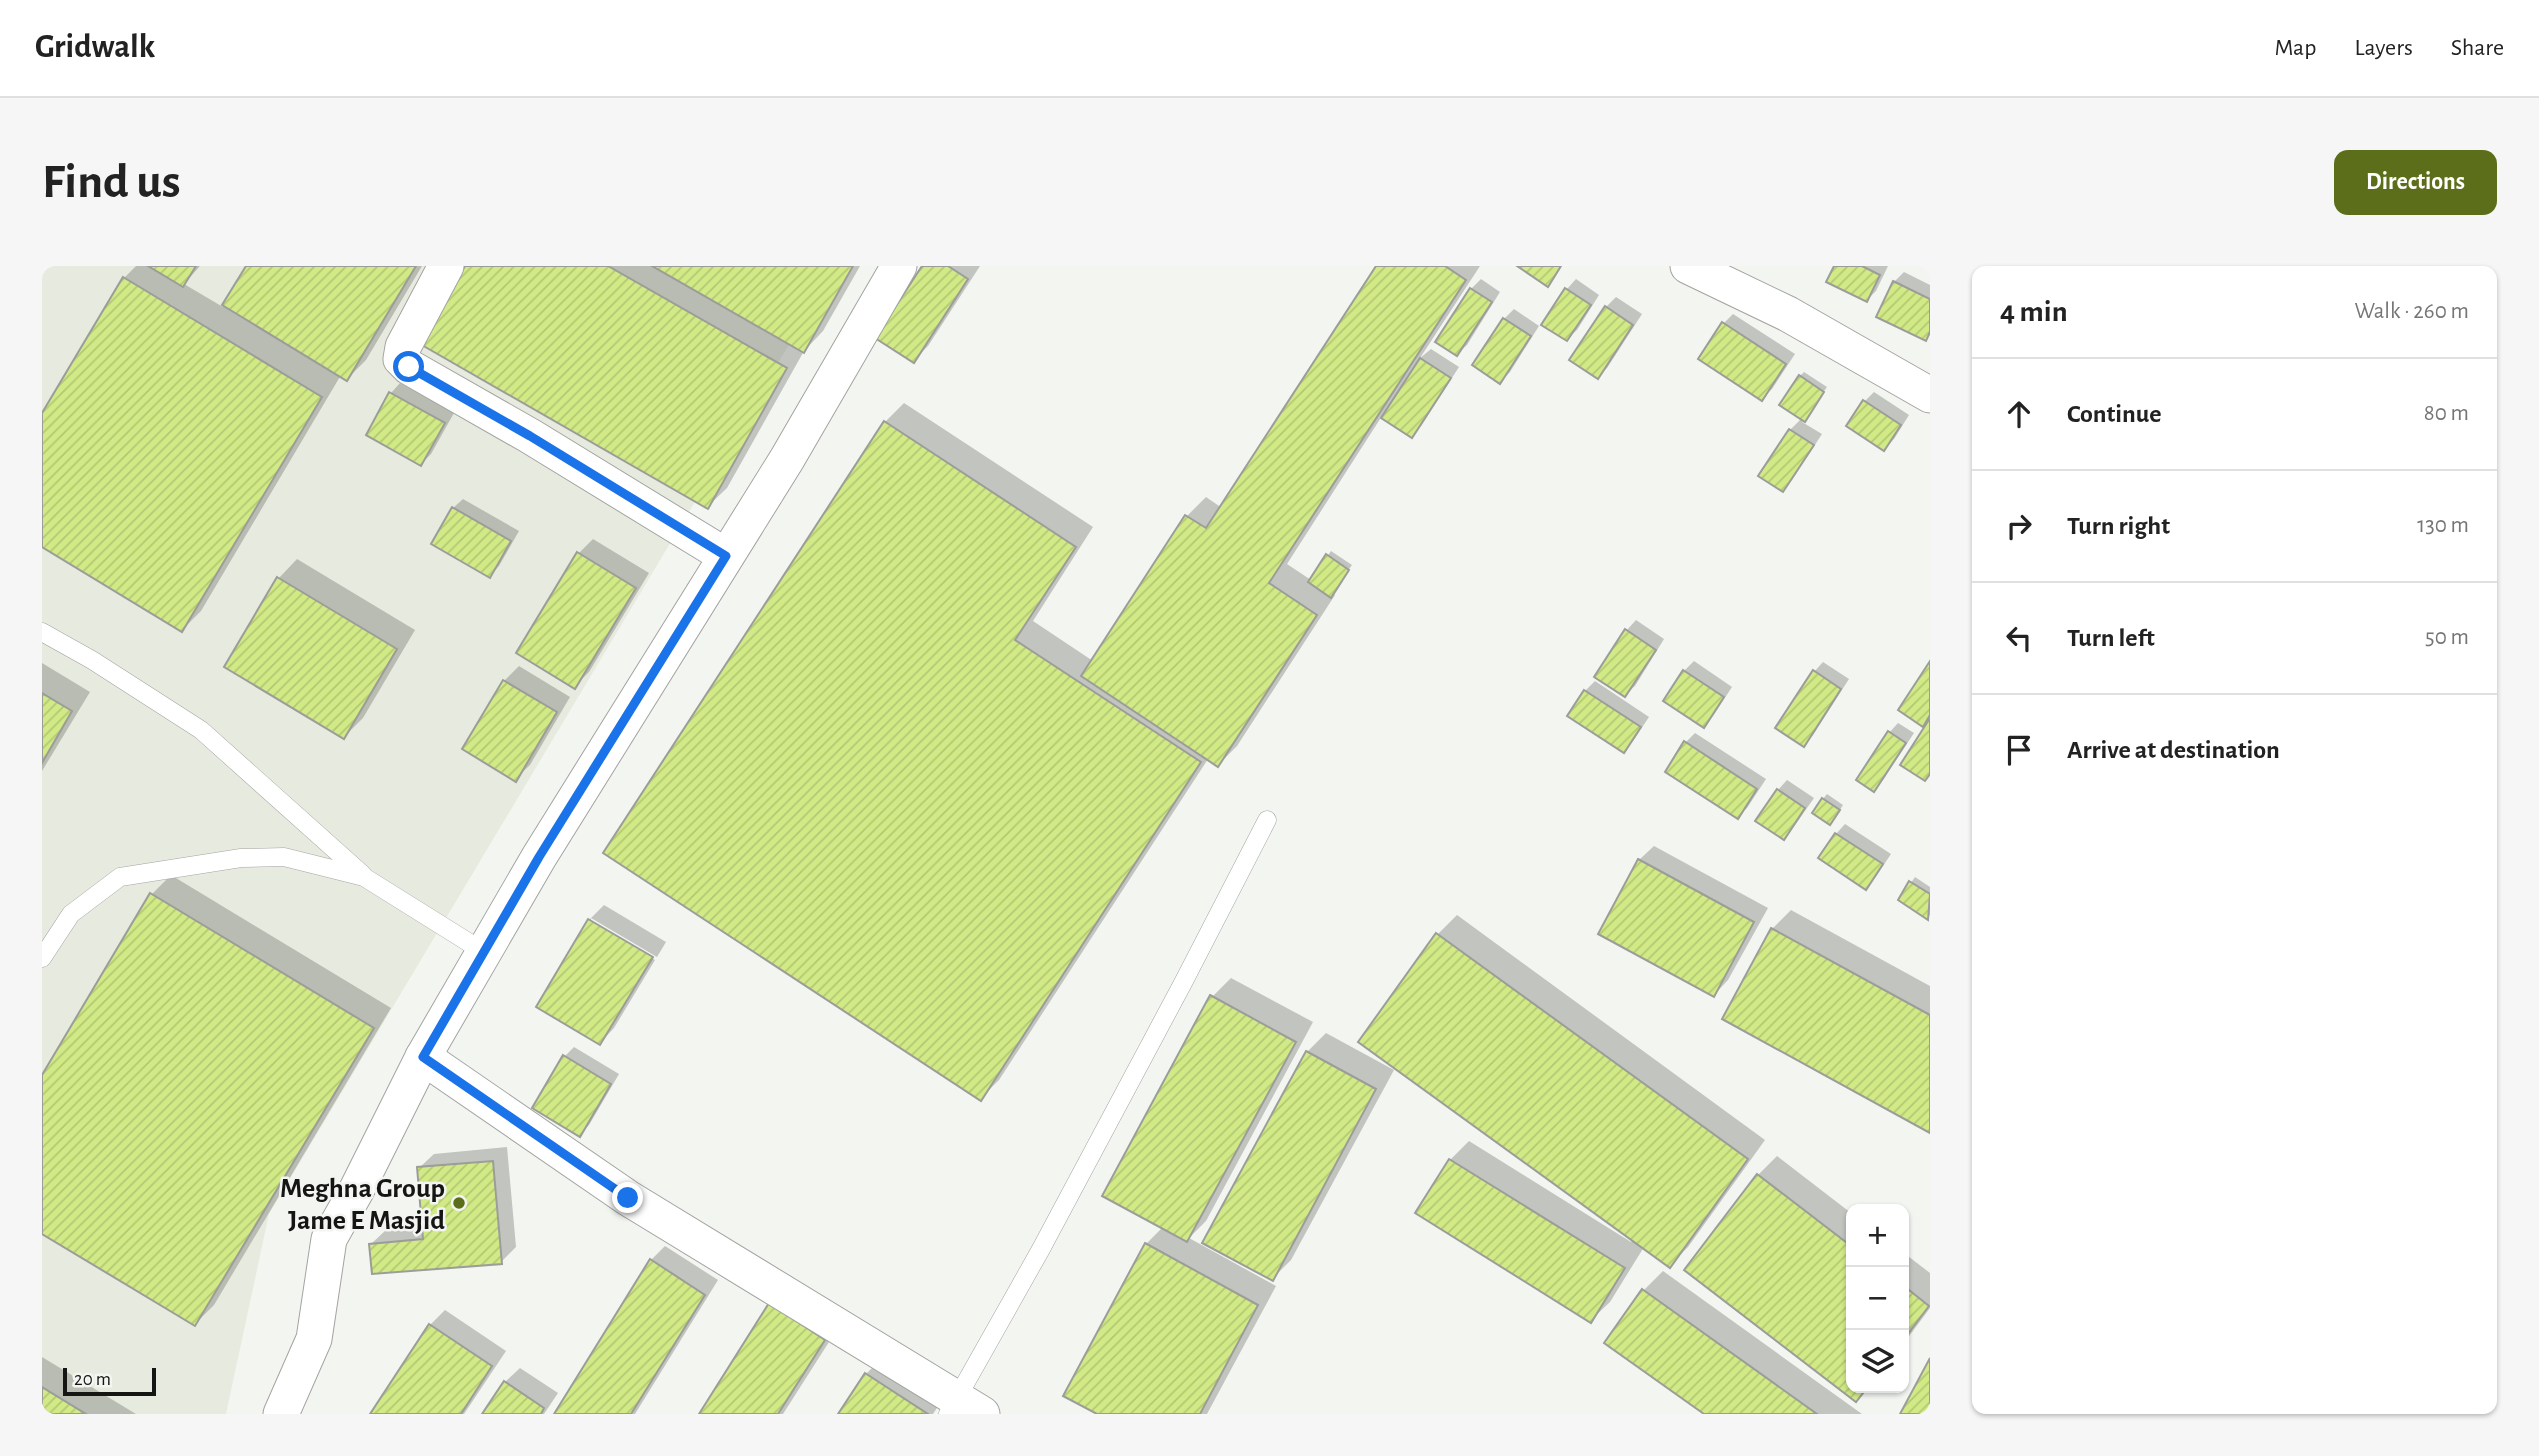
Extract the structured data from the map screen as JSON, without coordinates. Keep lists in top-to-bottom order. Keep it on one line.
{"places":["Meghna Group Jame E Masjid"],"scale_bar":"20 m","page":{"header":"Gridwalk","nav":["Map","Layers","Share"],"buttons":"Directions","title":"Find us","heading":["4 min","Walk · 260 m"],"list":[["Continue","80 m"],["Turn right","130 m"],["Turn left","50 m"],"Arrive at destination"],"map_buttons":["+","−"],"scale":"20 m"}}
